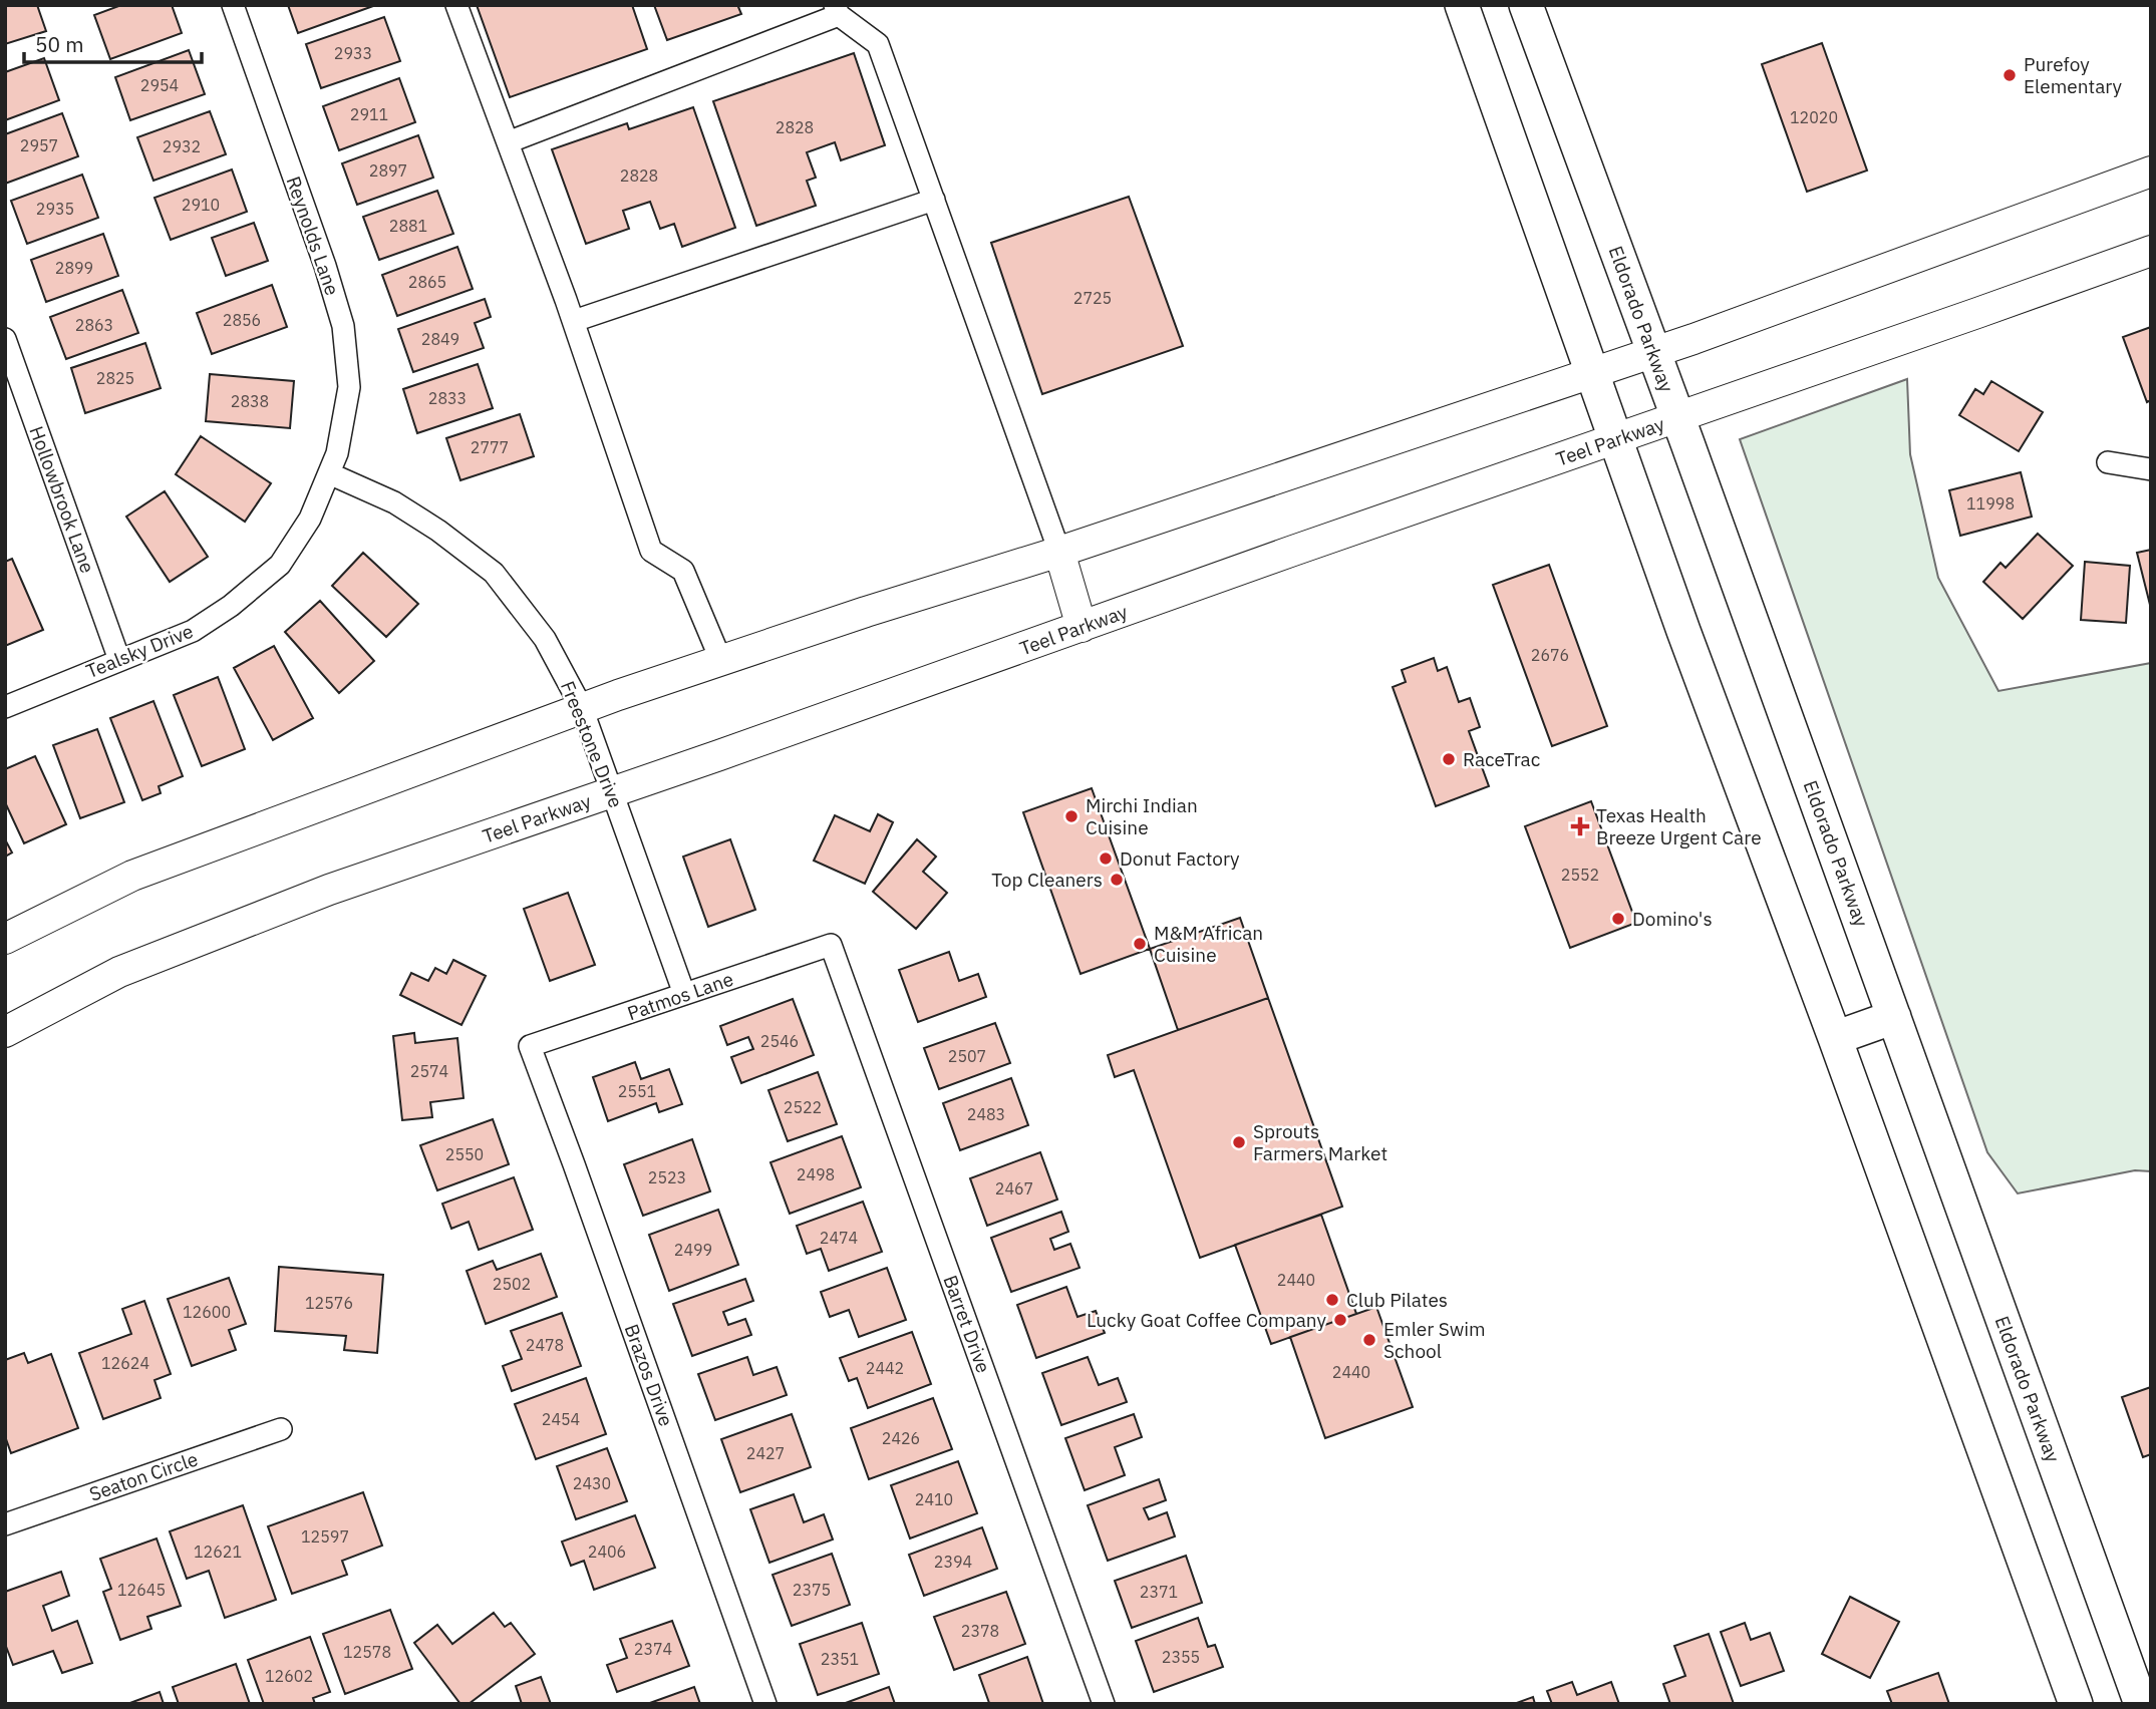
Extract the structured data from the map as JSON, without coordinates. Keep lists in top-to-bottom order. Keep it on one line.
{"streets":{"main road":["Eldorado Parkway","Teel Parkway"],"street":["Reynolds Lane","Hollowbrook Lane","Tealsky Drive","Freestone Drive","Patmos Lane","Barret Drive","Brazos Drive","Seaton Circle"]},"crossings":[["Reynolds Lane","Tealsky Drive"],["Reynolds Lane","Freestone Drive"],["Eldorado Parkway","Teel Parkway"],["Teel Parkway","Freestone Drive"],["Hollowbrook Lane","Tealsky Drive"],["Tealsky Drive","Freestone Drive"],["Freestone Drive","Patmos Lane"],["Patmos Lane","Barret Drive"],["Patmos Lane","Brazos Drive"]],"places":{"other":["Purefoy Elementary","RaceTrac","Mirchi Indian Cuisine","Donut Factory","Top Cleaners","Domino's","M&M African Cuisine","Sprouts Farmers Market","Club Pilates","Lucky Goat Coffee Company","Emler Swim School"],"health":["Texas Health Breeze Urgent Care"]},"house_numbers":["2933","2954","2911","12020","2828","2957","2932","2897","2828","2910","2935","2881","2899","2865","2725","2856","2863","2849","2825","2833","2838","2777","11998","2676","2552","2546","2507","2574","2551","2522","2483","2550","2498","2523","2467","2474","2499","2440","2502","12576","12600","2478","12624","2442","2440","2454","2426","2427","2430","2410","12597","12621","2406","2394","12645","2375","2371","2378","2374","12578","2355","2351","12602"],"scale_bar":"50 m"}
